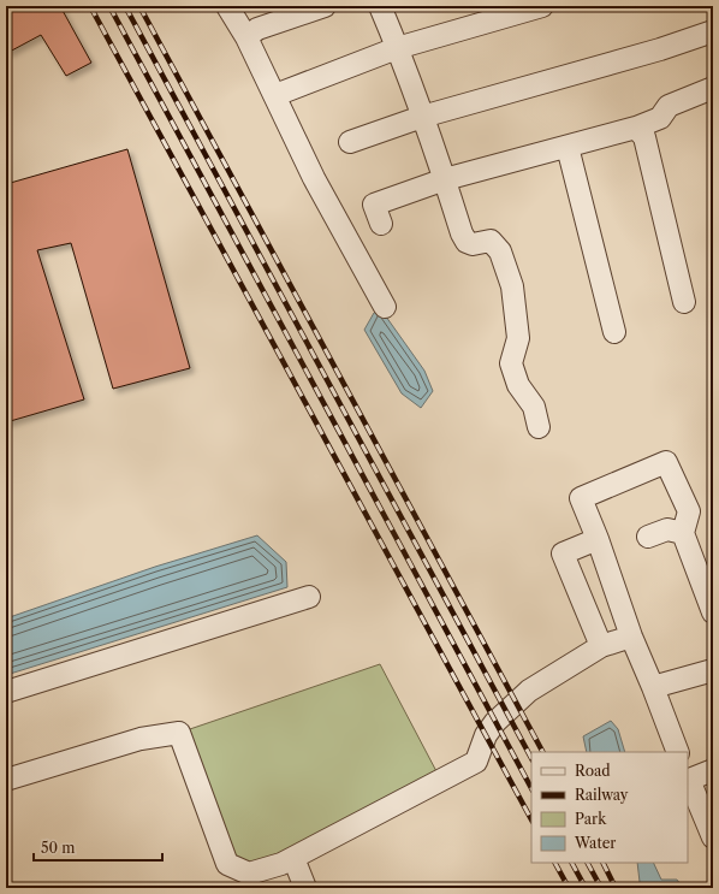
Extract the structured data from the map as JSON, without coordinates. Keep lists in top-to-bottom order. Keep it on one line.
{"legend":["Road","Railway","Park","Water"],"scale_bar":"50 m"}
